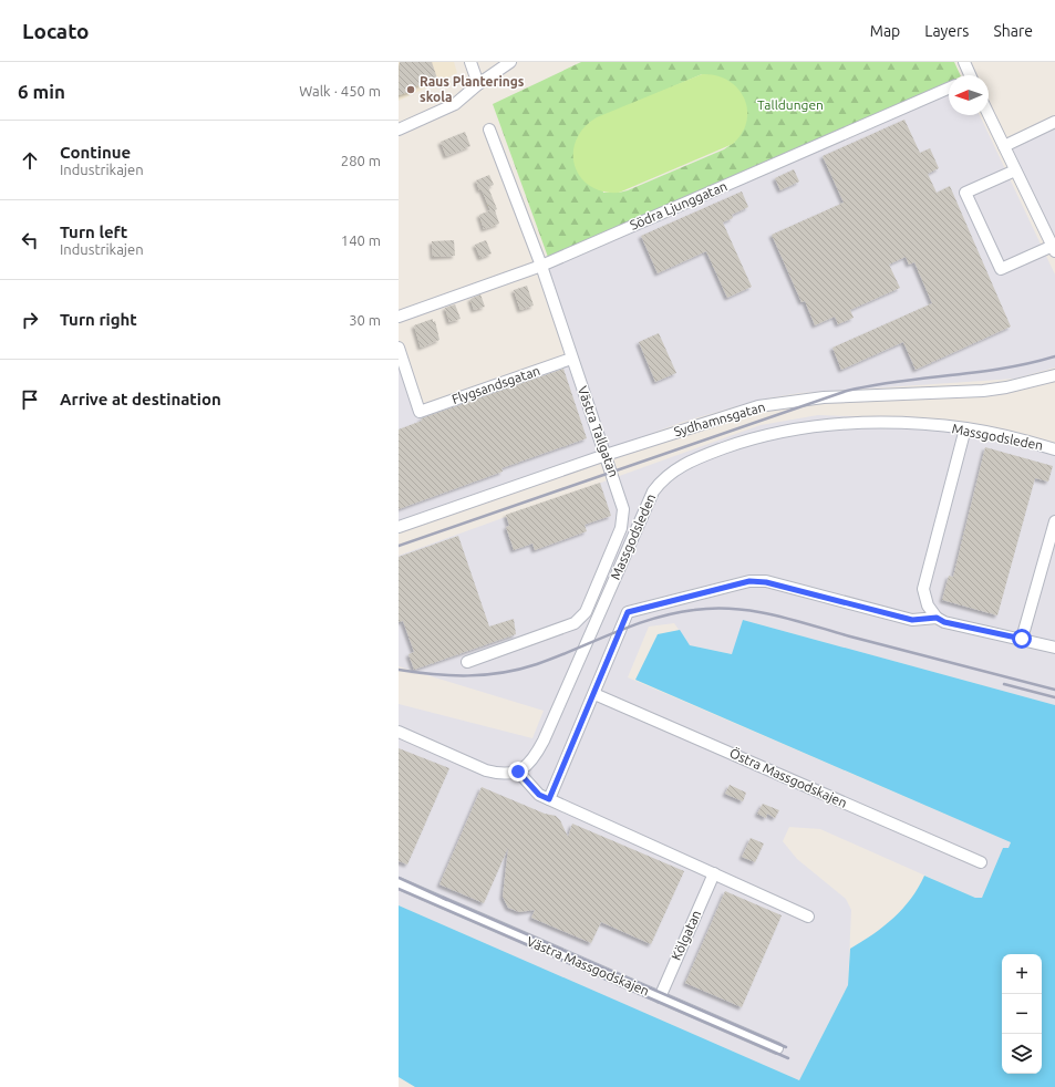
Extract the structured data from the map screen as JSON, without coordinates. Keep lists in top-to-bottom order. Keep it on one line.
{"streets":{"street":["Södra Ljunggatan","Flygsandsgatan","Sydhamnsgatan","Västra Tallgatan","Massgodsleden","Östra Massgodskajen","Kölgatan","Västra Massgodskajen"]},"crossings":[["Södra Ljunggatan","Västra Tallgatan"],["Flygsandsgatan","Västra Tallgatan"],["Sydhamnsgatan","Västra Tallgatan"],["Kölgatan","Västra Massgodskajen"]],"parks":["Talldungen"],"places":["Raus Planterings skola"],"north":"left","page":{"header":"Locato","nav":["Map","Layers","Share"],"heading":["6 min","Walk · 450 m"],"list":[["Continue","Industrikajen","280 m"],["Turn left","Industrikajen","140 m"],["Turn right","30 m"],"Arrive at destination"],"map_buttons":["+","−"]}}
